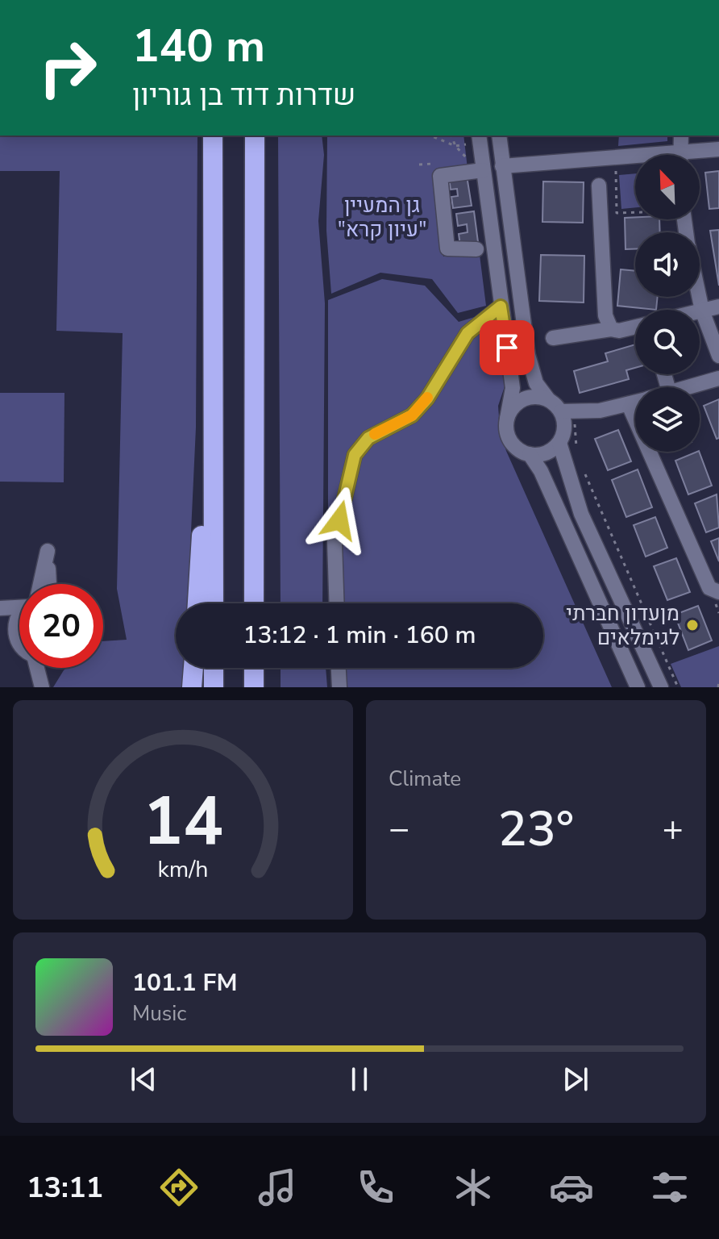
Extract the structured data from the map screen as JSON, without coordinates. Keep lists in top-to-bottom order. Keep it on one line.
{"parks":["גן המעיין \"עיון קרא\""],"places":["מןעדון חברתי לגימלאים"],"north":"top left","page":{"turn":["140 m","שדרות דוד בן גוריון"],"limit":"20","trip":"13:12 · 1 min · 160 m","tile":"Climate","heat":["−","23°","+"],"song":["101.1 FM","Music"],"tabs":"13:11","gauge":["14","km/h"]}}
